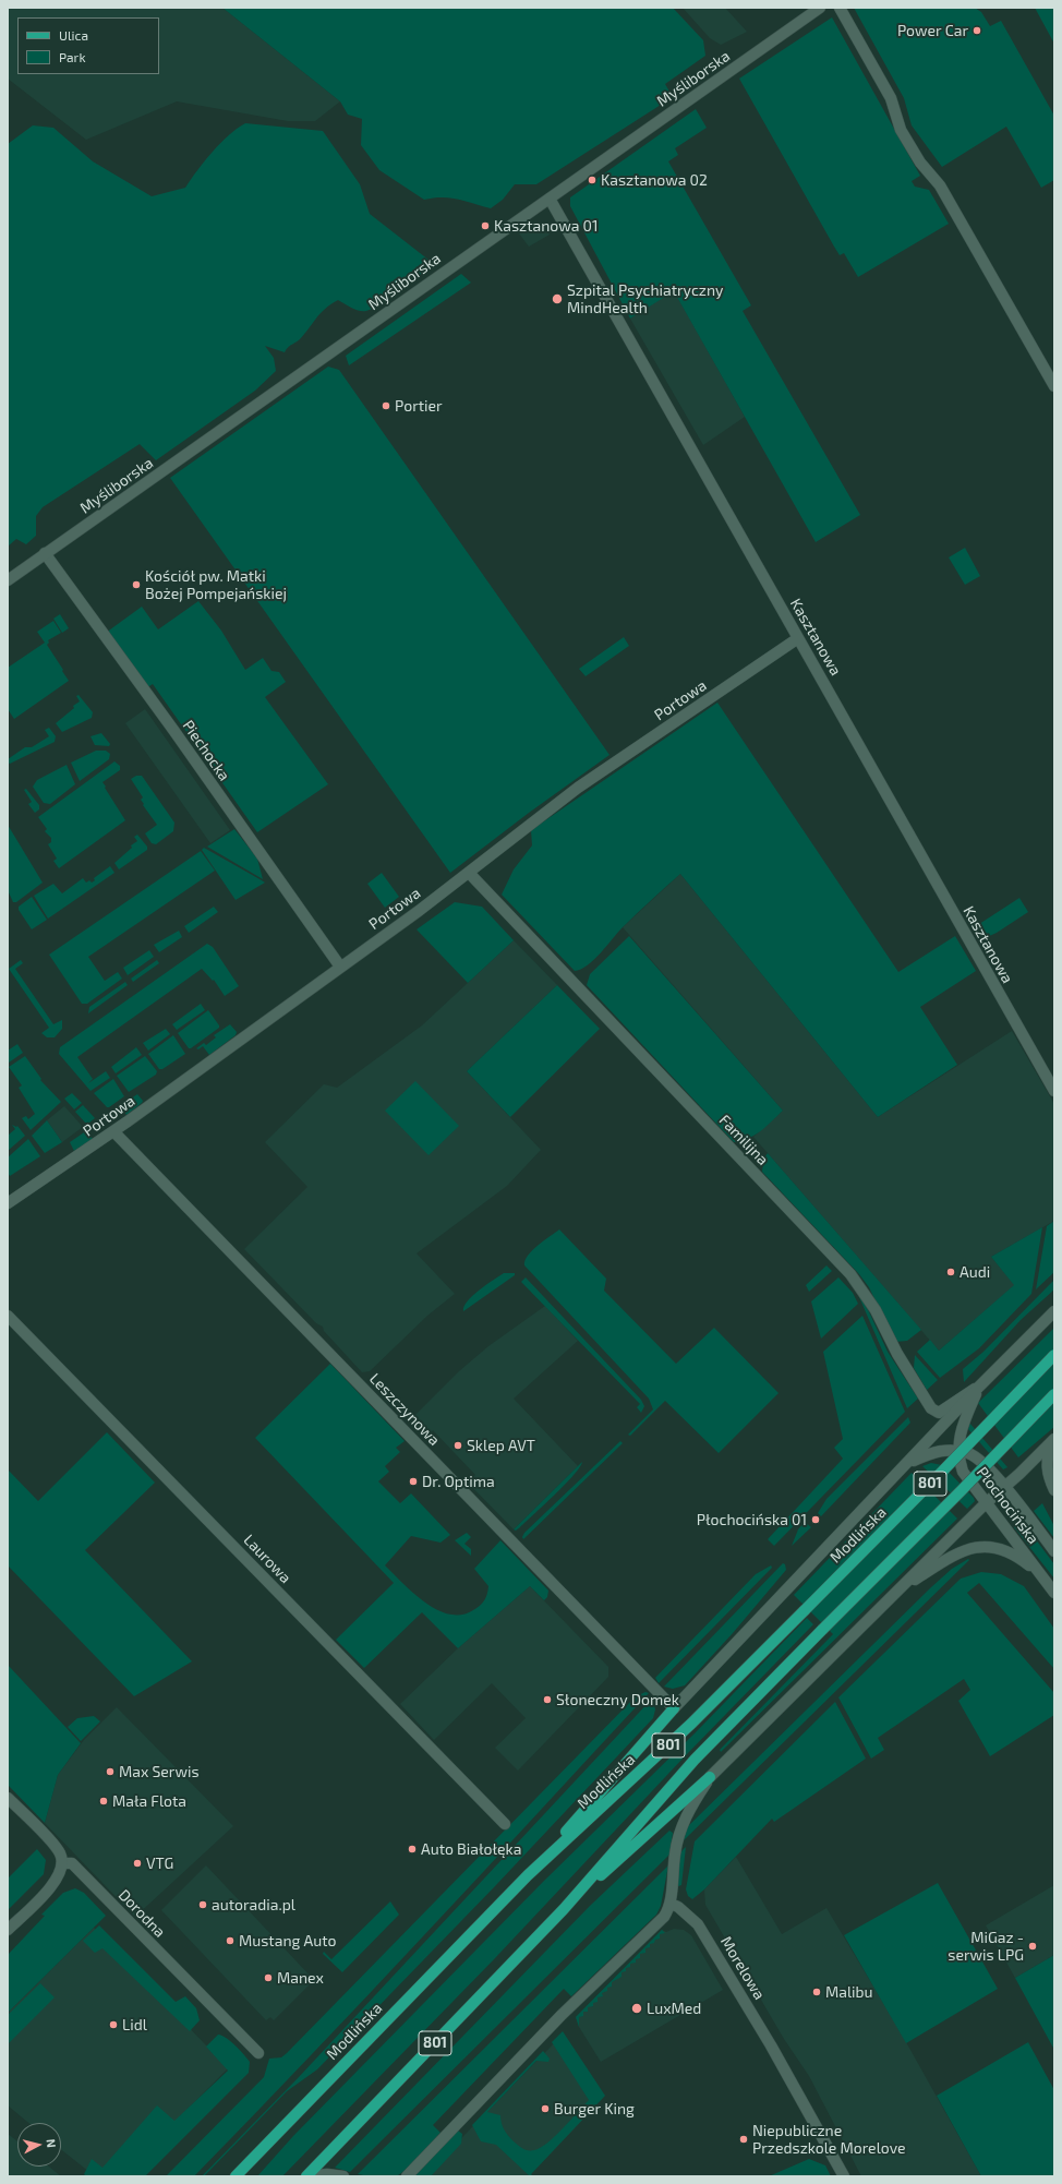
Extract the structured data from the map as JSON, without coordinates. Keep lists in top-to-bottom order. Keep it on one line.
{"streets":{"main road":["801","Modlińska"],"street":["Myśliborska","Kasztanowa","Portowa","Piechocka","Familijna","Leszczynowa","Płochocińska","Laurowa","Dorodna","Morelowa"]},"crossings":[["Myśliborska","Kasztanowa"],["Myśliborska","Piechocka"],["Kasztanowa","Portowa"],["Portowa","Piechocka"],["Portowa","Familijna"],["Portowa","Leszczynowa"],["Familijna","Płochocińska"],["Familijna","Modlińska"],["Leszczynowa","Modlińska"],["Płochocińska","Modlińska"]],"places":["Power Car","Kasztanowa 02","Kasztanowa 01","Szpital Psychiatryczny MindHealth","Portier","Kościół pw. Matki Bożej Pompejańskiej","Audi","Sklep AVT","Dr. Optima","Płochocińska 01","Słoneczny Domek","Max Serwis","Mała Flota","Auto Białołęka","VTG","autoradia.pl","Mustang Auto","MiGaz - serwis LPG","Manex","Malibu","LuxMed","Lidl","Burger King","Niepubliczne Przedszkole Morelove"],"legend":["Ulica","Park"],"north":"right"}
